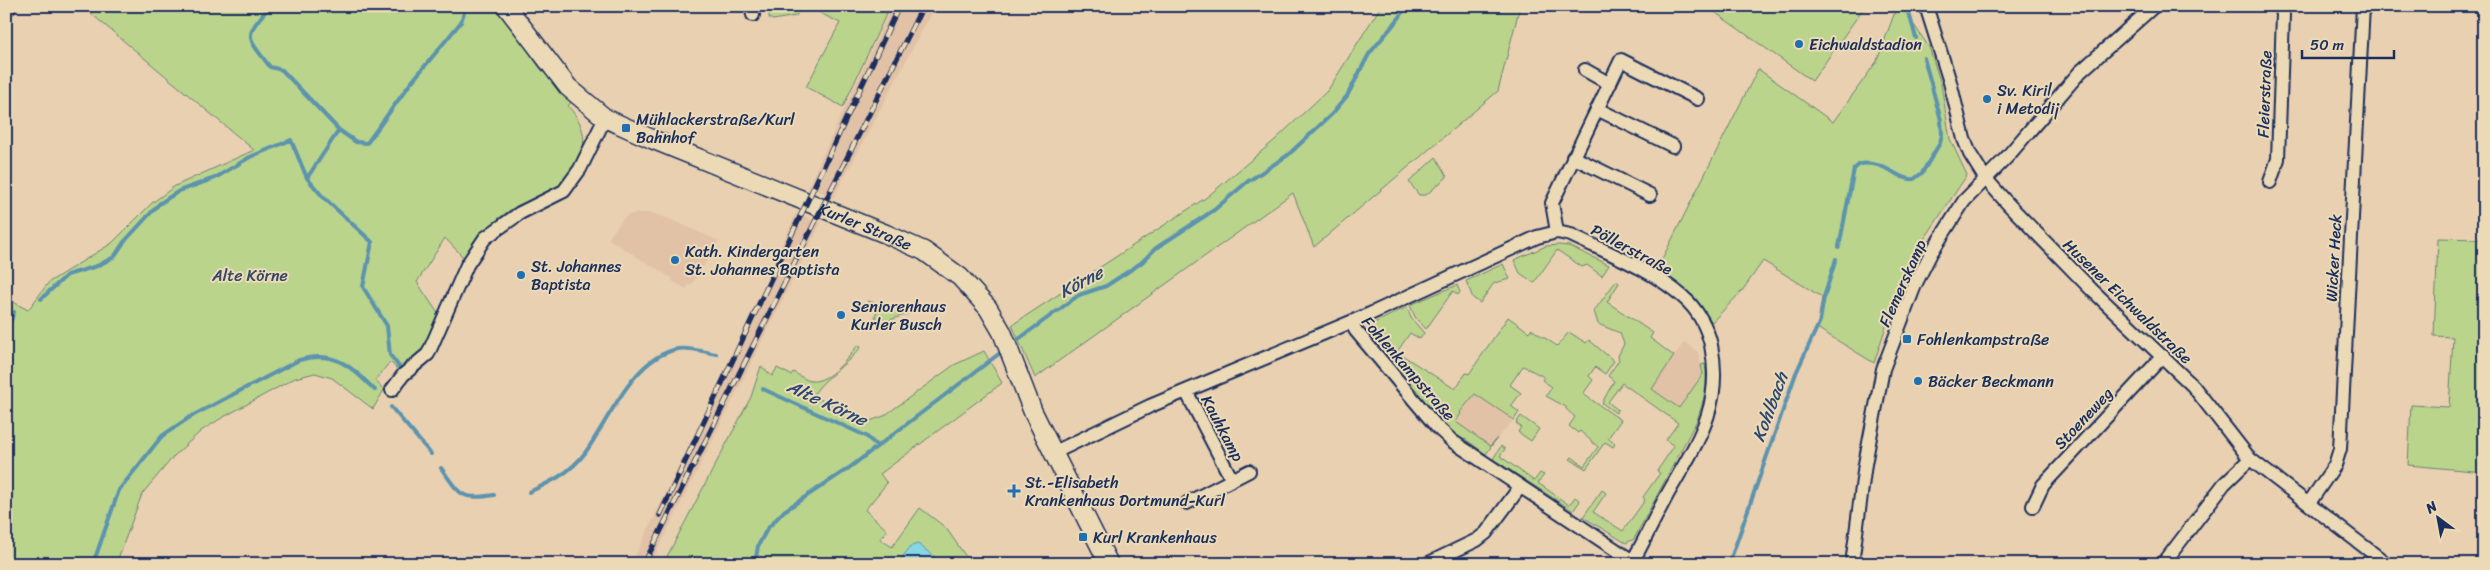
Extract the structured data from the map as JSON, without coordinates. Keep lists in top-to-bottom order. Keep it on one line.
{"streets":{"main road":["Kurler Straße"],"street":["Fleierstraße","Pöllerstraße","Wicker Heck","Flemerskamp","Husener Eichwaldstraße","Fohlenkampstraße","Stoeneweg","Kauhkamp"]},"crossings":[["Kurler Straße","Fohlenkampstraße"],["Pöllerstraße","Fohlenkampstraße"],["Wicker Heck","Husener Eichwaldstraße"],["Flemerskamp","Husener Eichwaldstraße"],["Husener Eichwaldstraße","Stoeneweg"],["Fohlenkampstraße","Kauhkamp"]],"water":["Körne","Alte Körne","Kohlbach"],"parks":["Alte Körne"],"places":{"other":["Eichwaldstadion","Sv. Kiril i Metodij","Kath. Kindergarten St. Johannes Baptista","St. Johannes Baptista","Seniorenhaus Kurler Busch","Bäcker Beckmann"],"transit":["Mühlackerstraße/Kurl Bahnhof","Fohlenkampstraße","Kurl Krankenhaus"],"health":["St.-Elisabeth Krankenhaus Dortmund-Kurl"]},"scale_bar":"50 m","north":"top left"}
